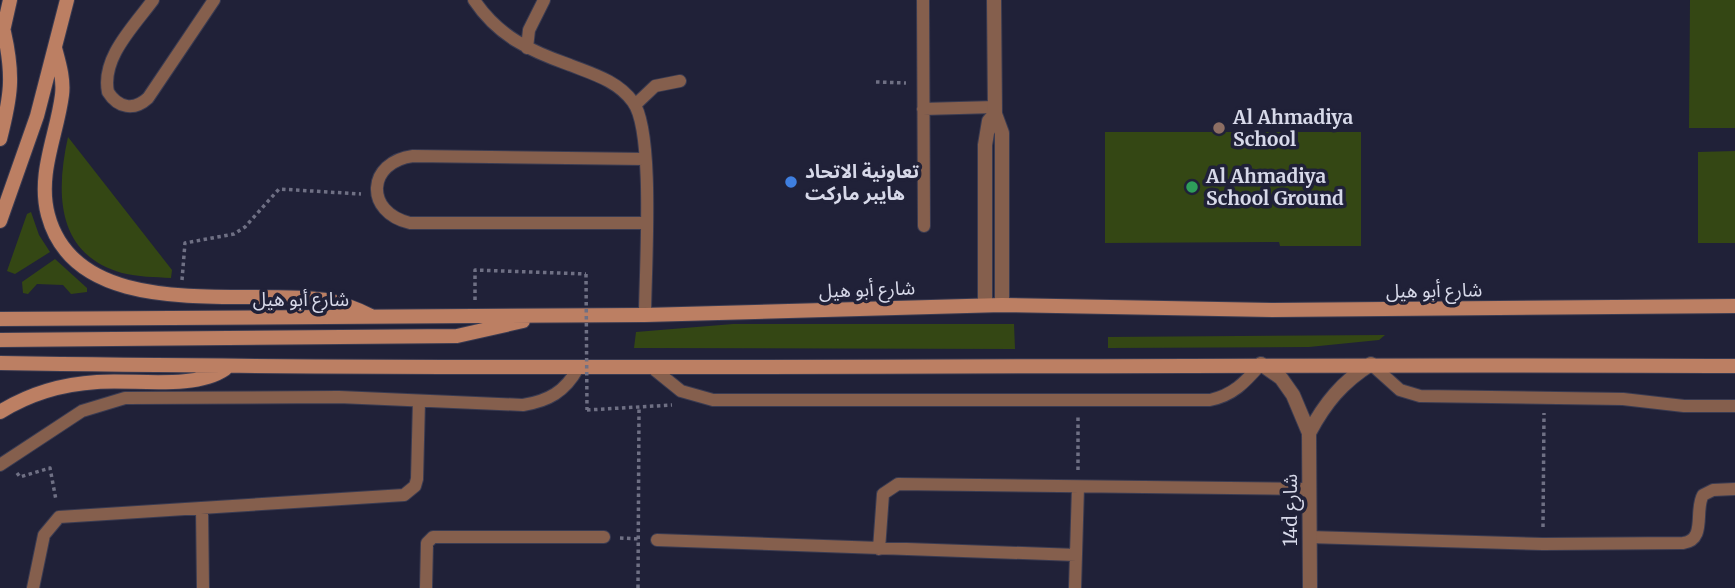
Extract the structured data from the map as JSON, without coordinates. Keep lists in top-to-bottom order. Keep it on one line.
{"streets":{"main road":["شارع أبو هيل"],"street":["14d شارع"]},"places":["Al Ahmadiya School","تعاونية الاتحاد هايبر ماركت","Al Ahmadiya School Ground"]}
